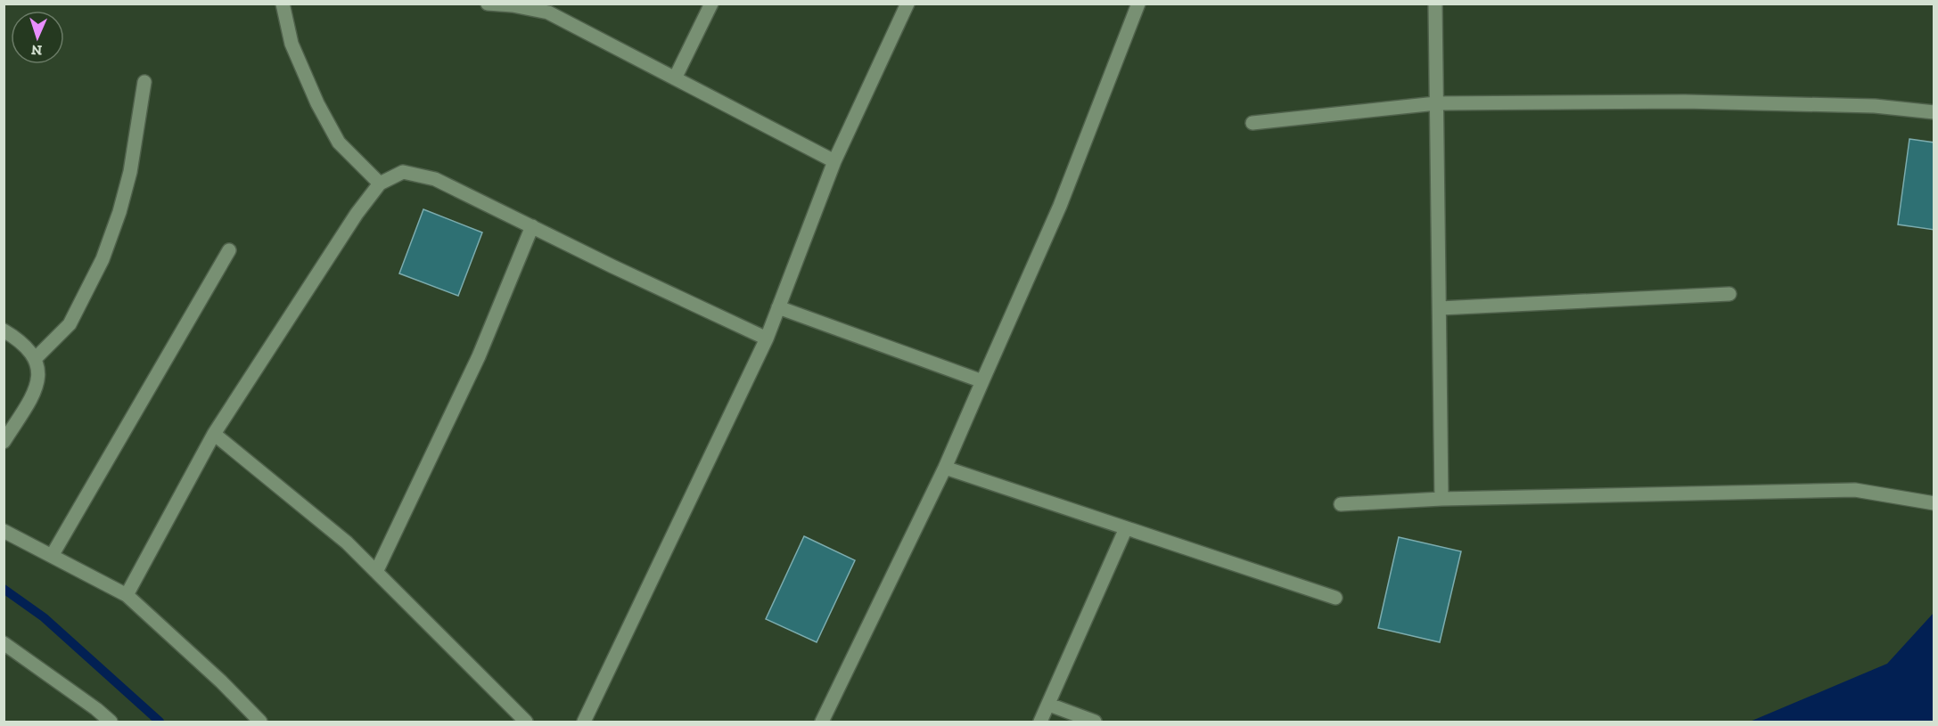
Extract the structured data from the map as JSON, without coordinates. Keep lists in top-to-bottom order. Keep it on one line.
{"north":"bottom"}
